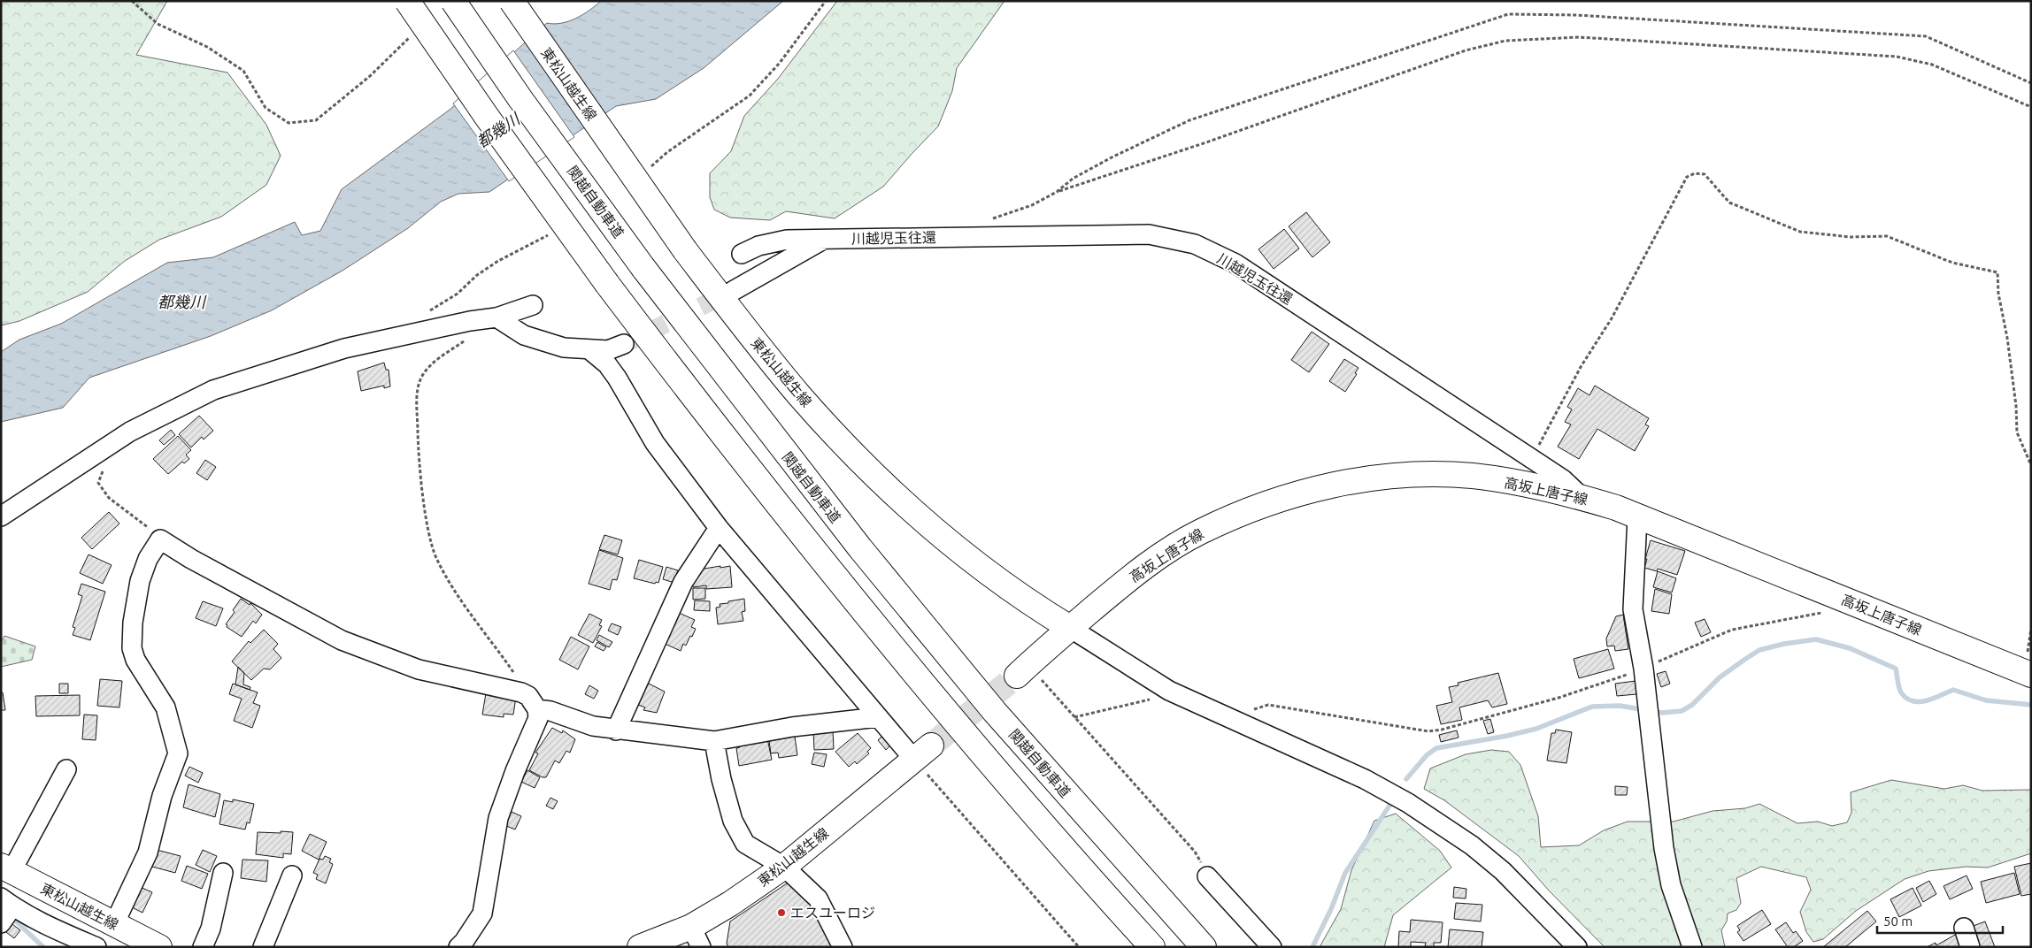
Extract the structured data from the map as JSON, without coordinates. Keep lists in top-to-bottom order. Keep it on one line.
{"streets":{"main road":["東松山越生線","関越自動車道","高坂上唐子線"],"street":["川越児玉往還"]},"crossings":[["東松山越生線","高坂上唐子線"],["川越児玉往還","高坂上唐子線"]],"water":["都幾川"],"places":["エスユーロジ"],"scale_bar":"50 m"}
